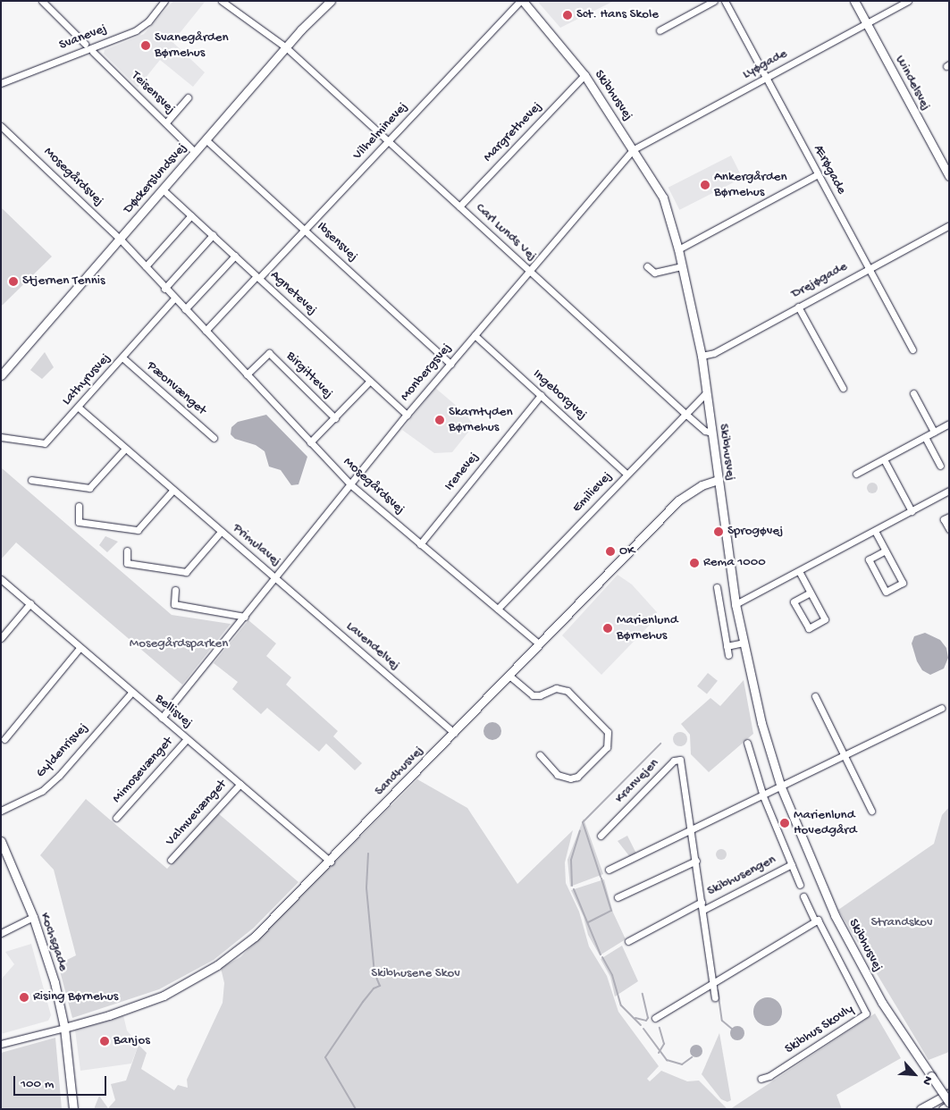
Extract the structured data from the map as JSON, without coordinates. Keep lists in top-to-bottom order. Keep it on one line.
{"streets":{"street":["Svanevej","Lyøgade","Windelsvej","Teisensvej","Skibhusvej","Vilhelminevej","Margrethevej","Ærøgade","Mosegårdsvej","Døckerslundsvej","Carl Lunds Vej","Ibsensvej","Drejøgade","Agnetevej","Monbergsvej","Birgittevej","Lathyrusvej","Pæonvænget","Ingeborgvej","Irenevej","Emilievej","Primulavej","Lavendelvej","Bellisvej","Gyldenrisvej","Mimosevænget","Sandhusvej","Kranvejen","Valmuevænget","Skibhusengen","Kochsgade","Skibhus Skovly"]},"crossings":[["Lyøgade","Windelsvej"],["Lyøgade","Skibhusvej"],["Lyøgade","Ærøgade"],["Lyøgade","Monbergsvej"],["Teisensvej","Døckerslundsvej"],["Skibhusvej","Vilhelminevej"],["Skibhusvej","Margrethevej"],["Skibhusvej","Carl Lunds Vej"],["Skibhusvej","Drejøgade"],["Skibhusvej","Monbergsvej"],["Skibhusvej","Emilievej"],["Skibhusvej","Sandhusvej"],["Vilhelminevej","Carl Lunds Vej"],["Vilhelminevej","Ibsensvej"],["Vilhelminevej","Agnetevej"],["Margrethevej","Carl Lunds Vej"],["Ærøgade","Drejøgade"],["Mosegårdsvej","Døckerslundsvej"],["Mosegårdsvej","Monbergsvej"],["Mosegårdsvej","Birgittevej"],["Mosegårdsvej","Lathyrusvej"],["Mosegårdsvej","Irenevej"],["Mosegårdsvej","Emilievej"],["Mosegårdsvej","Sandhusvej"],["Døckerslundsvej","Carl Lunds Vej"],["Døckerslundsvej","Ibsensvej"],["Døckerslundsvej","Agnetevej"],["Carl Lunds Vej","Monbergsvej"],["Carl Lunds Vej","Emilievej"],["Ibsensvej","Monbergsvej"],["Agnetevej","Monbergsvej"],["Agnetevej","Birgittevej"],["Monbergsvej","Ingeborgvej"],["Monbergsvej","Primulavej"],["Monbergsvej","Lavendelvej"],["Monbergsvej","Bellisvej"],["Lathyrusvej","Pæonvænget"],["Lathyrusvej","Primulavej"],["Ingeborgvej","Irenevej"],["Ingeborgvej","Emilievej"],["Primulavej","Lavendelvej"],["Lavendelvej","Sandhusvej"],["Bellisvej","Gyldenrisvej"],["Bellisvej","Mimosevænget"],["Bellisvej","Sandhusvej"],["Bellisvej","Valmuevænget"],["Sandhusvej","Kochsgade"],["Kranvejen","Skibhusengen"]],"parks":["Mosegårdsparken","Strandskov","Skibhusene Skov"],"places":["Sct. Hans Skole","Svanegården Børnehus","Ankergården Børnehus","Stjernen Tennis","Skarntyden Børnehus","Sprogøvej","OK","Rema 1000","Marienlund Børnehus","Marienlund Hovedgård","Rising Børnehus","Banjos"],"scale_bar":"100 m","north":"bottom right"}
